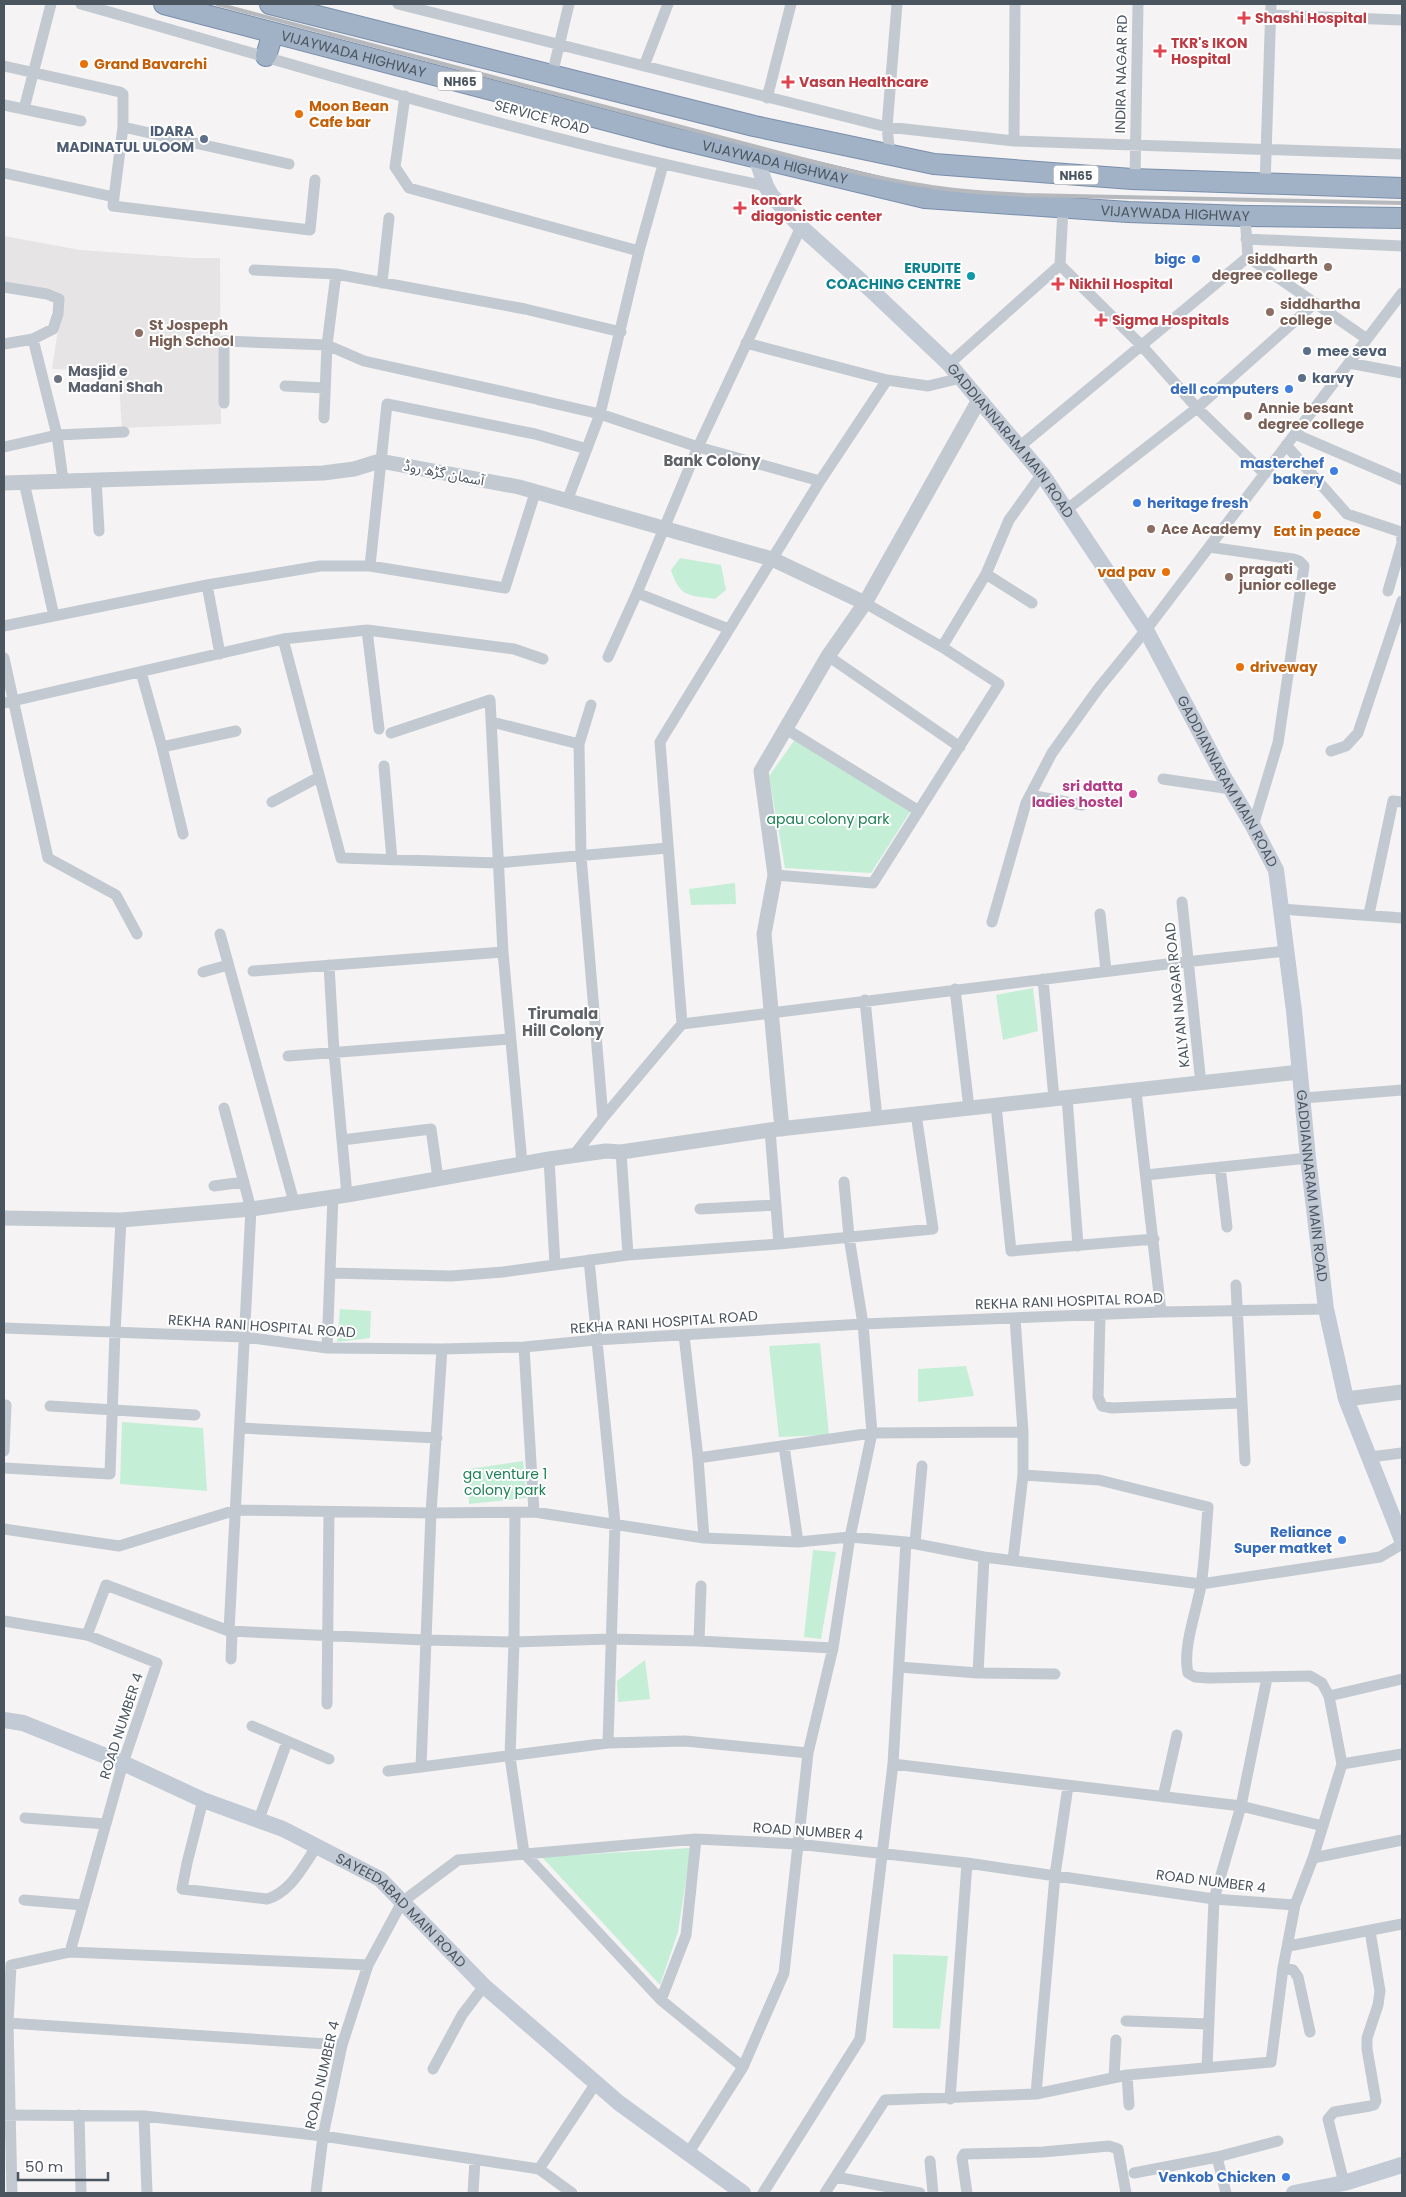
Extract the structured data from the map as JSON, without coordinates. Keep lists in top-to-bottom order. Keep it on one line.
{"streets":{"highway":["VIJAYWADA HIGHWAY","NH65"],"main road":["GADDIANNARAM MAIN ROAD","SAYEEDABAD MAIN ROAD"],"street":["INDIRA NAGAR RD","SERVICE ROAD","آسمان گڑھ روڈ","KALYAN NAGAR ROAD","REKHA RANI HOSPITAL ROAD","ROAD NUMBER 4"]},"crossings":[["VIJAYWADA HIGHWAY","INDIRA NAGAR RD"],["VIJAYWADA HIGHWAY","GADDIANNARAM MAIN ROAD"],["SERVICE ROAD","GADDIANNARAM MAIN ROAD"],["GADDIANNARAM MAIN ROAD","REKHA RANI HOSPITAL ROAD"],["ROAD NUMBER 4","SAYEEDABAD MAIN ROAD"]],"districts":["Bank Colony","Tirumala Hill Colony"],"parks":["apau colony park","ga venture 1 colony park"],"places":{"health":["Shashi Hospital","TKR's IKON Hospital","Vasan Healthcare","konark diagonistic center","Nikhil Hospital","Sigma Hospitals"],"other":["Grand Bavarchi","Moon Bean Cafe bar","IDARA MADINATUL ULOOM","bigc","siddharth degree college","ERUDITE COACHING CENTRE","siddhartha college","St Jospeph High School","mee seva","karvy","Masjid e Madani Shah","dell computers","Annie besant degree college","masterchef bakery","heritage fresh","Eat in peace","Ace Academy","vad pav","pragati junior college","driveway","sri datta ladies hostel","Reliance Super matket","Venkob Chicken"]},"scale_bar":"50 m"}
